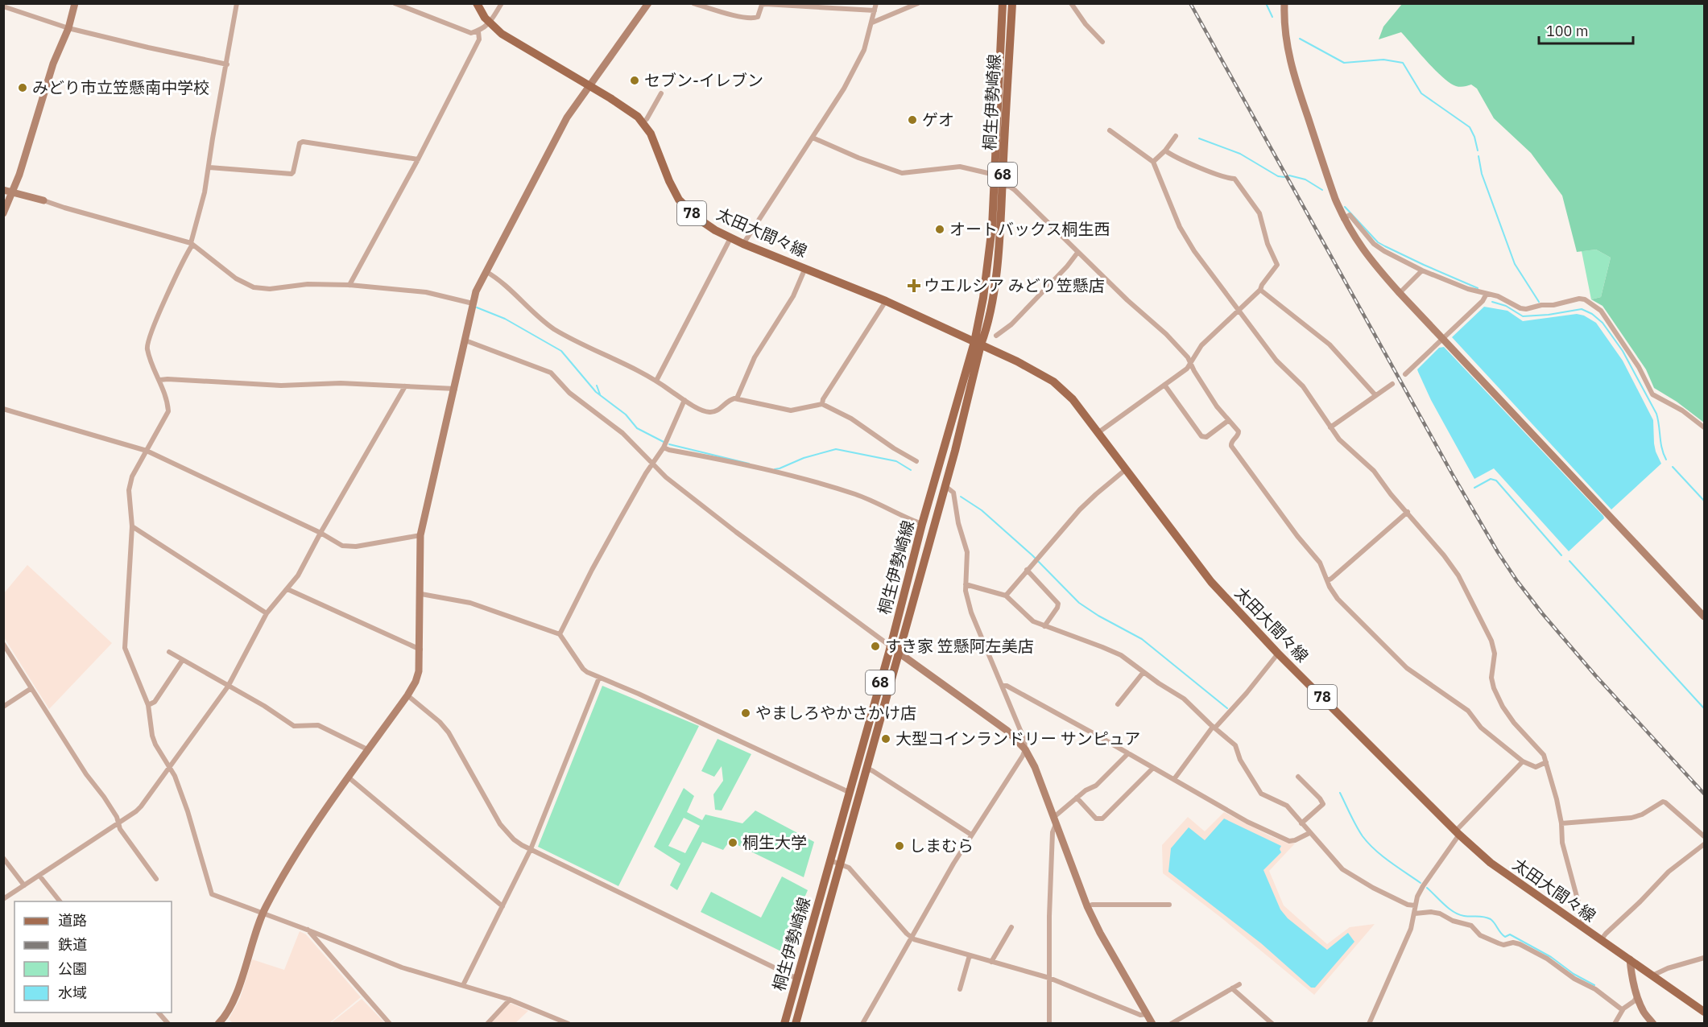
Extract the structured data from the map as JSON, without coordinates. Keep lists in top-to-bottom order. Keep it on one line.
{"streets":{"main road":["桐生伊勢崎線","68","78","太田大間々線"]},"crossings":[["桐生伊勢崎線","太田大間々線"]],"places":{"other":["セブン-イレブン","みどり市立笠懸南中学校","ゲオ","オートバックス桐生西","すき家 笠懸阿左美店","やましろやかさかけ店","大型コインランドリー サンピュア","桐生大学","しまむら"],"health":["ウエルシア みどり笠懸店"]},"legend":["道路","鉄道","公園","水域"],"scale_bar":"100 m"}
